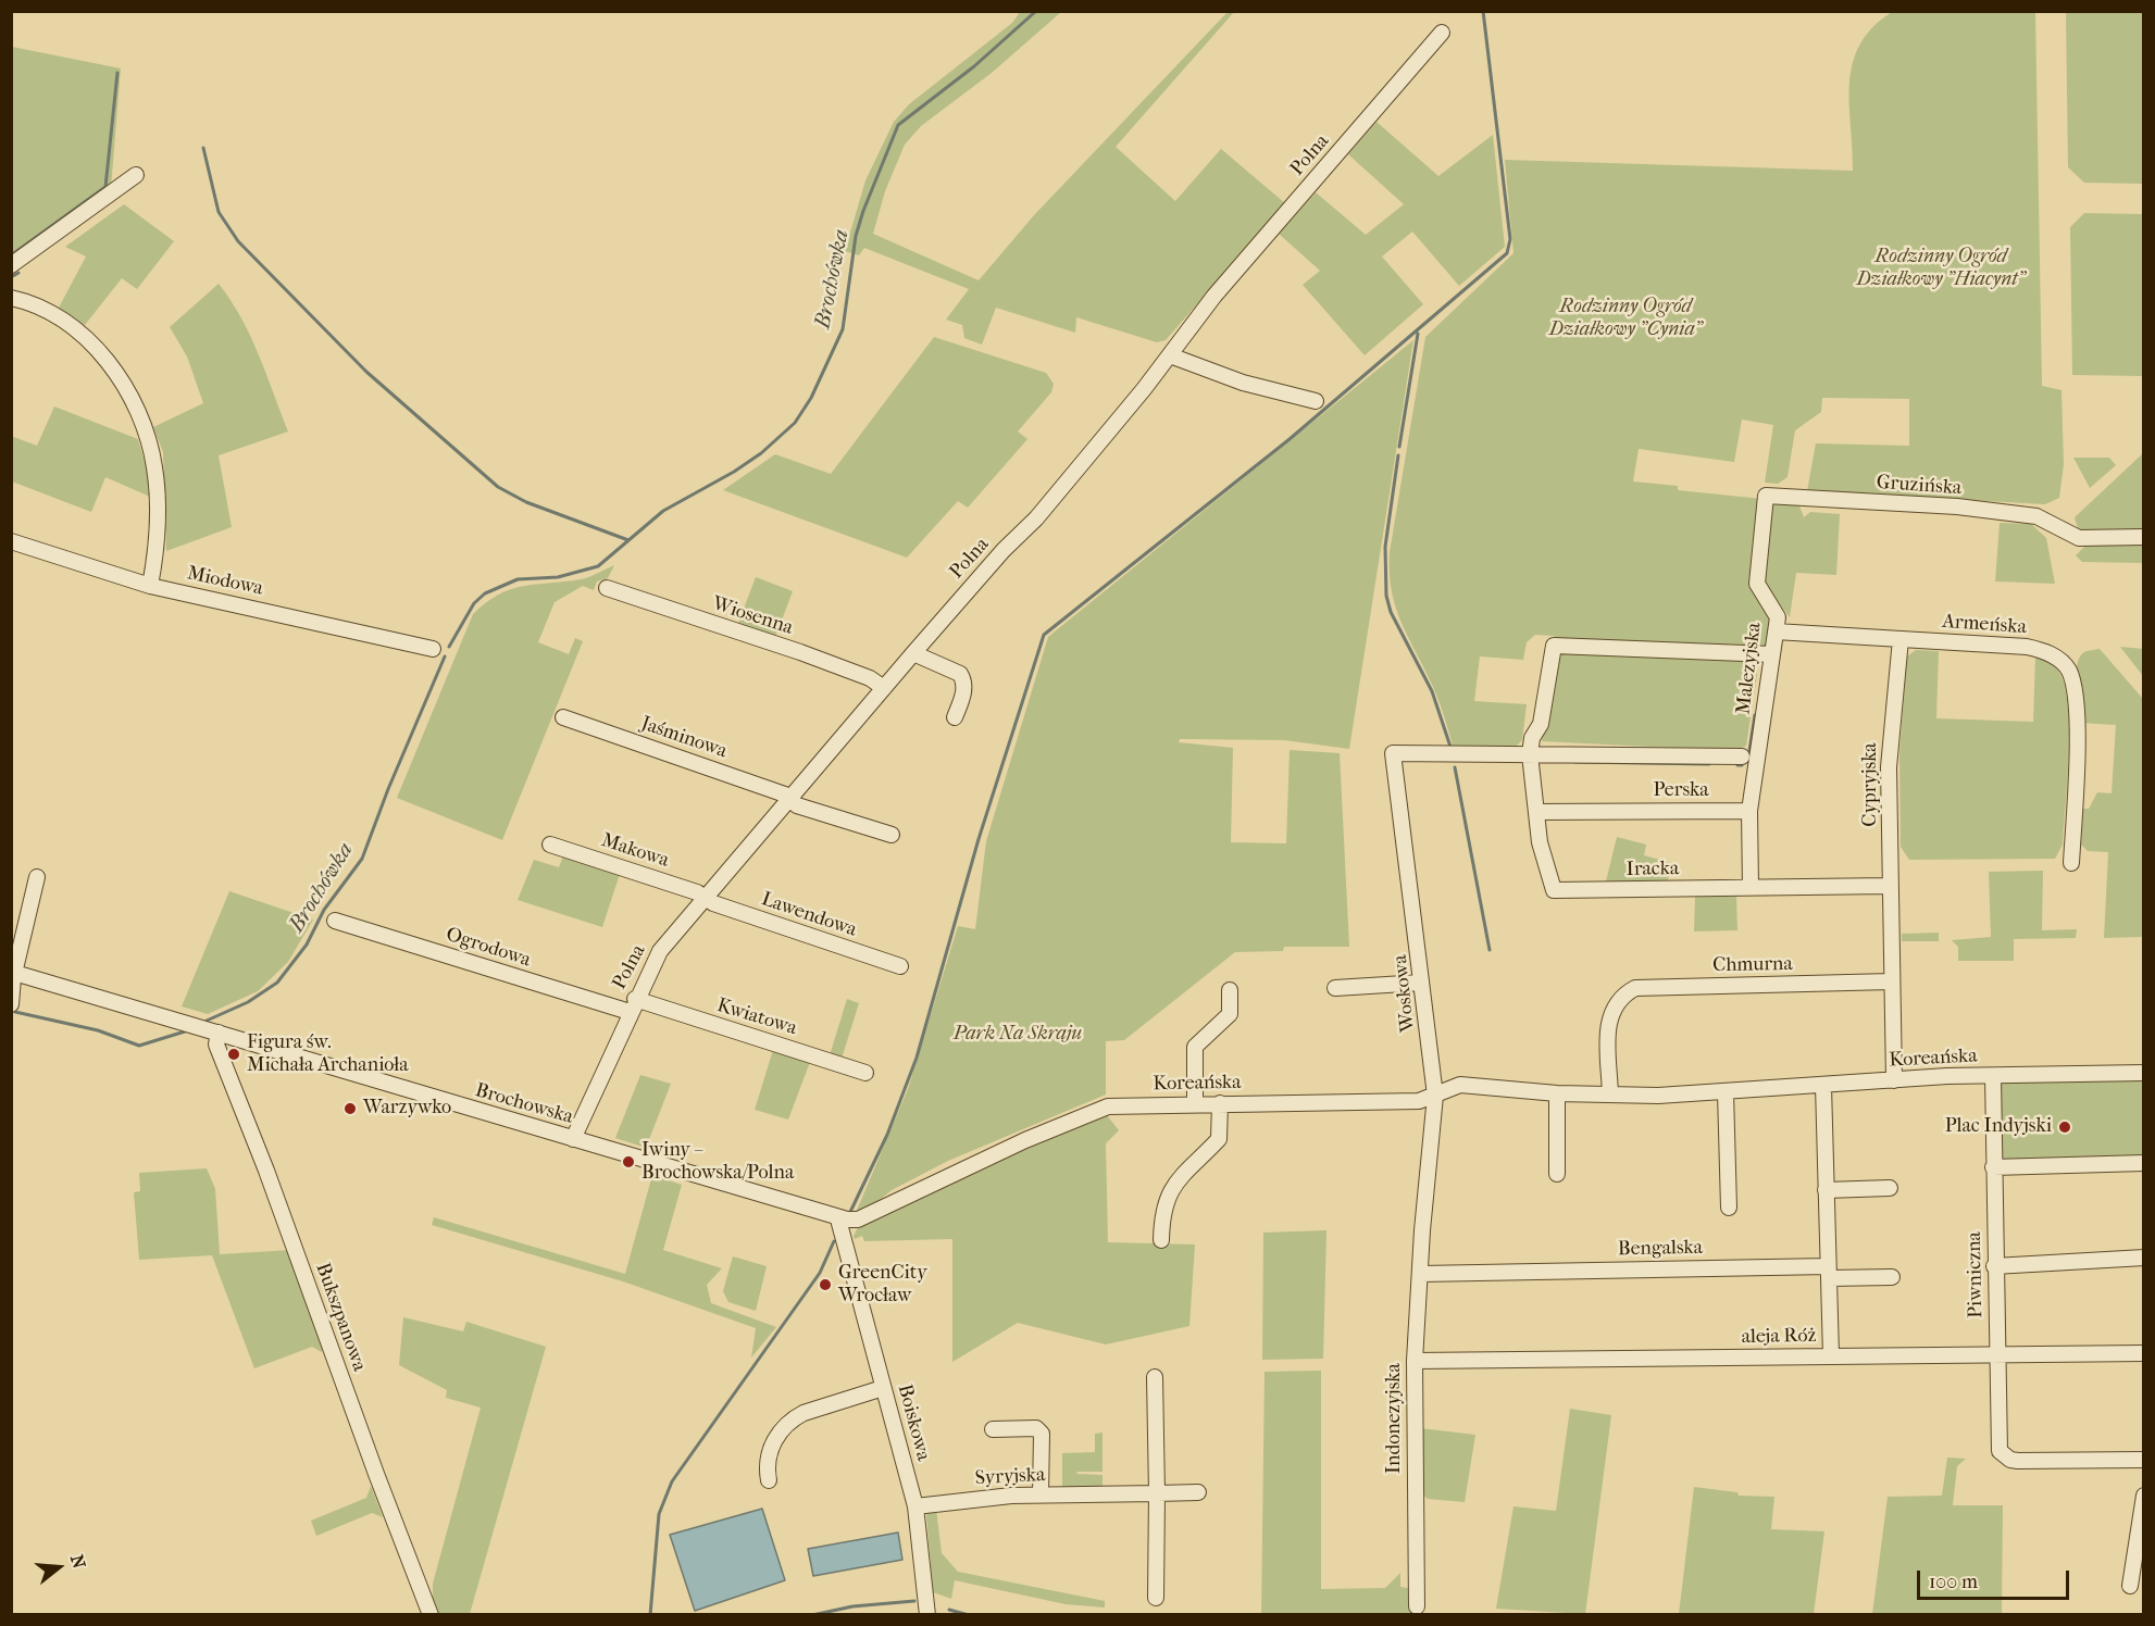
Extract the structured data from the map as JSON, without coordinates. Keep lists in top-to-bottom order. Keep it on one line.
{"streets":{"street":["Polna","Gruzińska","Miodowa","Wiosenna","Armeńska","Malezyjska","Jaśminowa","Cypryjska","Perska","Makowa","Iracka","Lawendowa","Ogrodowa","Chmurna","Woskowa","Kwiatowa","Koreańska","Brochowska","Bengalska","Piwniczna","Bukszpanowa","aleja Róż","Indonezyjska","Boiskowa","Syryjska"]},"crossings":[["Polna","Wiosenna"],["Polna","Jaśminowa"],["Polna","Makowa"],["Polna","Lawendowa"],["Polna","Ogrodowa"],["Polna","Kwiatowa"],["Polna","Brochowska"],["Gruzińska","Malezyjska"],["Armeńska","Malezyjska"],["Armeńska","Cypryjska"],["Malezyjska","Perska"],["Cypryjska","Iracka"],["Cypryjska","Chmurna"],["Perska","Iracka"],["Makowa","Lawendowa"],["Iracka","Woskowa"],["Ogrodowa","Kwiatowa"],["Chmurna","Koreańska"],["Woskowa","Koreańska"],["Woskowa","Indonezyjska"],["Koreańska","Brochowska"],["Koreańska","Piwniczna"],["Brochowska","Bukszpanowa"],["Brochowska","Boiskowa"],["Bengalska","Indonezyjska"],["Piwniczna","aleja Róż"],["aleja Róż","Indonezyjska"],["Boiskowa","Syryjska"]],"water":["Brochówka"],"parks":["Rodzinny Ogród Działkowy \"Hiacynt\"","Rodzinny Ogród Działkowy \"Cynia\"","Park Na Skraju"],"places":["Figura św. Michała Archanioła","Warzywko","Plac Indyjski","Iwiny – Brochowska/Polna","GreenCity Wrocław"],"scale_bar":"100 m","north":"right"}
